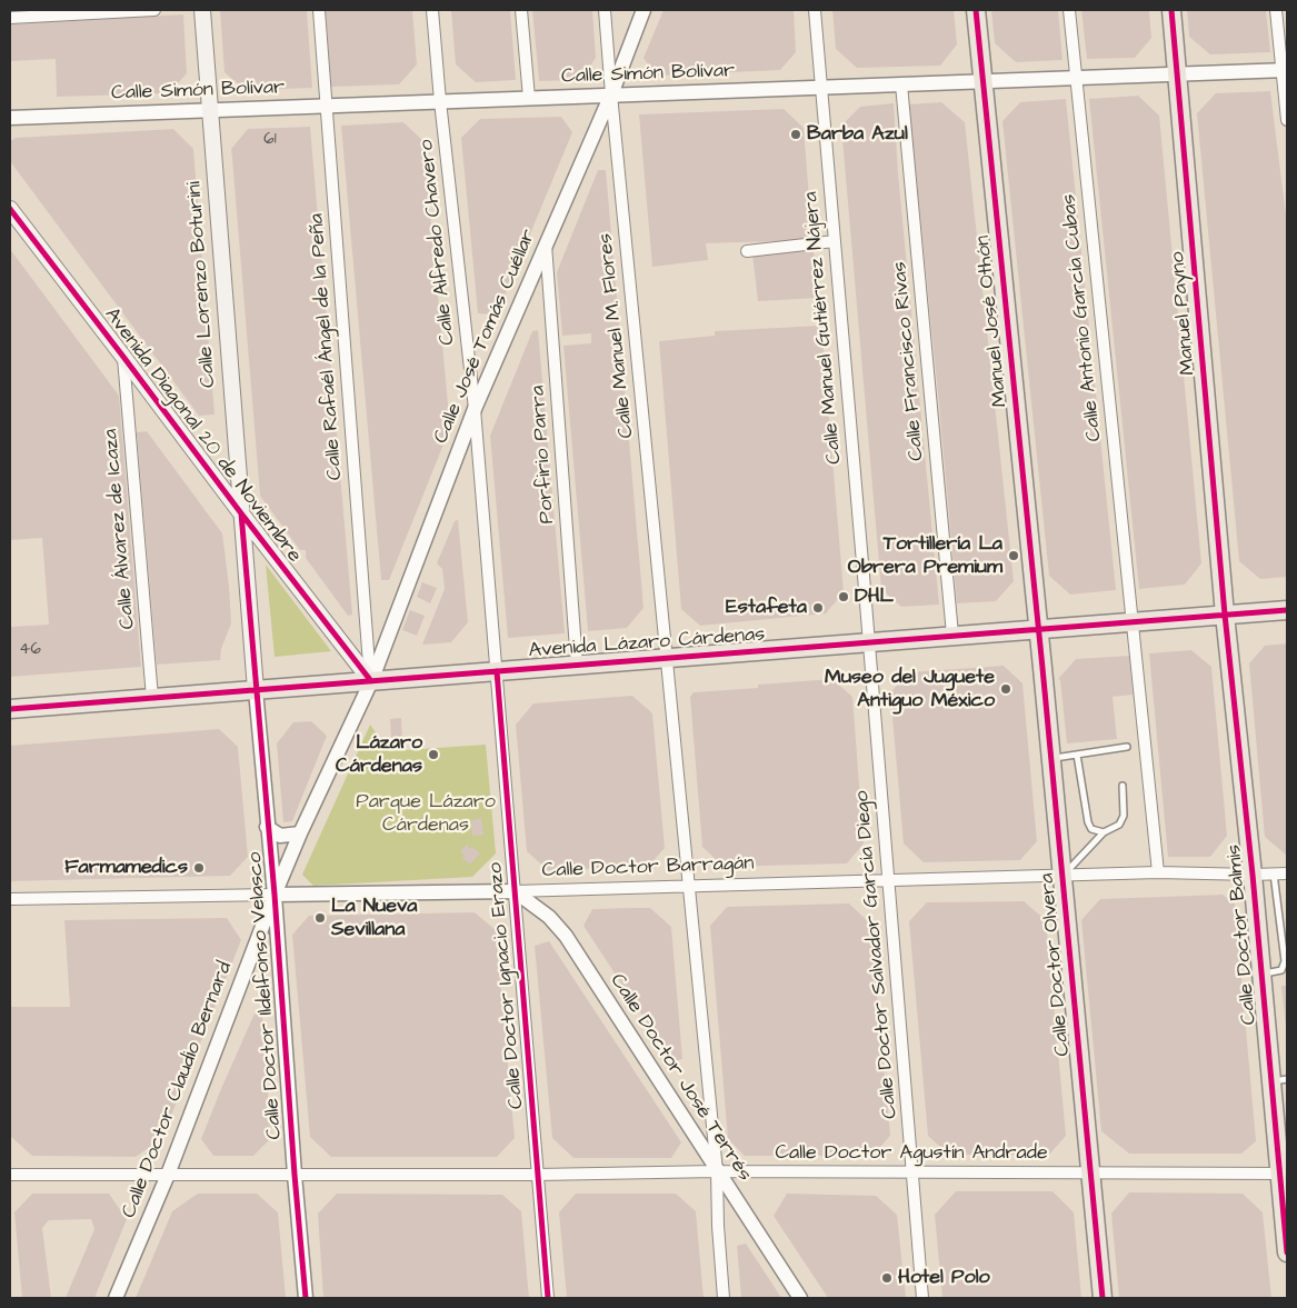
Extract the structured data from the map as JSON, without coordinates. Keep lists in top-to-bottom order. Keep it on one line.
{"streets":{"main road":["Calle Lorenzo Boturini","Manuel Payno","Manuel José Othón","Avenida Diagonal 20 de Noviembre","Avenida Lázaro Cárdenas","Calle Doctor Balmis","Calle Doctor Olvera"],"street":["Calle Simón Bolívar","Calle Alfredo Chavero","Calle Antonio García Cubas","Calle Manuel Gutiérrez Nájera","Calle Manuel M. Flores","Calle José Tomás Cuéllar","Calle Rafaél Ángel de la Peña","Calle Francisco Rivas","Porfirio Parra","Calle Álvarez de Icaza","Calle Doctor Barragán","Calle Doctor Salvador García Diego","Calle Doctor Ignacio Erazo","Calle Doctor Ildelfonso Velasco","Calle Doctor José Terrés","Calle Doctor Claudio Bernard","Calle Doctor Agustín Andrade"]},"crossings":[["Calle Simón Bolívar","Calle Alfredo Chavero"],["Calle Simón Bolívar","Calle Lorenzo Boturini"],["Calle Simón Bolívar","Manuel Payno"],["Calle Simón Bolívar","Calle Antonio García Cubas"],["Calle Simón Bolívar","Manuel José Othón"],["Calle Simón Bolívar","Calle Manuel Gutiérrez Nájera"],["Calle Simón Bolívar","Calle Manuel M. Flores"],["Calle Simón Bolívar","Calle José Tomás Cuéllar"],["Calle Simón Bolívar","Calle Rafaél Ángel de la Peña"],["Calle Simón Bolívar","Calle Francisco Rivas"],["Calle Alfredo Chavero","Calle José Tomás Cuéllar"],["Calle Alfredo Chavero","Avenida Lázaro Cárdenas"],["Calle Alfredo Chavero","Calle Doctor Ignacio Erazo"],["Calle Lorenzo Boturini","Avenida Diagonal 20 de Noviembre"],["Calle Lorenzo Boturini","Avenida Lázaro Cárdenas"],["Calle Lorenzo Boturini","Calle Doctor Ildelfonso Velasco"],["Manuel Payno","Avenida Lázaro Cárdenas"],["Manuel Payno","Calle Doctor Balmis"],["Calle Antonio García Cubas","Avenida Lázaro Cárdenas"],["Calle Antonio García Cubas","Calle Doctor Barragán"],["Manuel José Othón","Avenida Lázaro Cárdenas"],["Manuel José Othón","Calle Doctor Olvera"],["Calle Manuel Gutiérrez Nájera","Avenida Lázaro Cárdenas"],["Calle Manuel Gutiérrez Nájera","Calle Doctor Salvador García Diego"],["Calle Manuel M. Flores","Calle José Tomás Cuéllar"],["Calle Manuel M. Flores","Avenida Lázaro Cárdenas"],["Calle Manuel M. Flores","Calle Doctor Barragán"],["Calle Manuel M. Flores","Calle Doctor José Terrés"],["Calle Manuel M. Flores","Calle Doctor Agustín Andrade"],["Calle José Tomás Cuéllar","Calle Rafaél Ángel de la Peña"],["Calle José Tomás Cuéllar","Avenida Diagonal 20 de Noviembre"],["Calle José Tomás Cuéllar","Porfirio Parra"],["Calle José Tomás Cuéllar","Avenida Lázaro Cárdenas"],["Calle José Tomás Cuéllar","Calle Doctor Claudio Bernard"],["Calle Rafaél Ángel de la Peña","Avenida Diagonal 20 de Noviembre"],["Calle Rafaél Ángel de la Peña","Avenida Lázaro Cárdenas"],["Calle Francisco Rivas","Avenida Lázaro Cárdenas"],["Avenida Diagonal 20 de Noviembre","Calle Álvarez de Icaza"],["Avenida Diagonal 20 de Noviembre","Avenida Lázaro Cárdenas"],["Porfirio Parra","Avenida Lázaro Cárdenas"],["Calle Álvarez de Icaza","Avenida Lázaro Cárdenas"],["Avenida Lázaro Cárdenas","Calle Doctor Balmis"],["Avenida Lázaro Cárdenas","Calle Doctor Salvador García Diego"],["Avenida Lázaro Cárdenas","Calle Doctor Olvera"],["Avenida Lázaro Cárdenas","Calle Doctor Ignacio Erazo"],["Avenida Lázaro Cárdenas","Calle Doctor Ildelfonso Velasco"],["Calle Doctor Barragán","Calle Doctor Balmis"],["Calle Doctor Barragán","Calle Doctor Salvador García Diego"],["Calle Doctor Barragán","Calle Doctor Olvera"],["Calle Doctor Barragán","Calle Doctor Ignacio Erazo"],["Calle Doctor Barragán","Calle Doctor Ildelfonso Velasco"],["Calle Doctor Barragán","Calle Doctor José Terrés"],["Calle Doctor Barragán","Calle Doctor Claudio Bernard"],["Calle Doctor Balmis","Calle Doctor Agustín Andrade"],["Calle Doctor Salvador García Diego","Calle Doctor Agustín Andrade"],["Calle Doctor Olvera","Calle Doctor Agustín Andrade"],["Calle Doctor Ignacio Erazo","Calle Doctor José Terrés"],["Calle Doctor Ignacio Erazo","Calle Doctor Agustín Andrade"],["Calle Doctor Ildelfonso Velasco","Calle Doctor Claudio Bernard"],["Calle Doctor Ildelfonso Velasco","Calle Doctor Agustín Andrade"],["Calle Doctor José Terrés","Calle Doctor Agustín Andrade"],["Calle Doctor Claudio Bernard","Calle Doctor Agustín Andrade"]],"parks":["Parque Lázaro Cárdenas"],"places":["Barba Azul","Tortillería La Obrera Premium","DHL","Estafeta","Museo del Juguete Antiguo México","Lázaro Cárdenas","Farmamedics","La Nueva Sevillana","Hotel Polo"],"house_numbers":["61","46"]}
